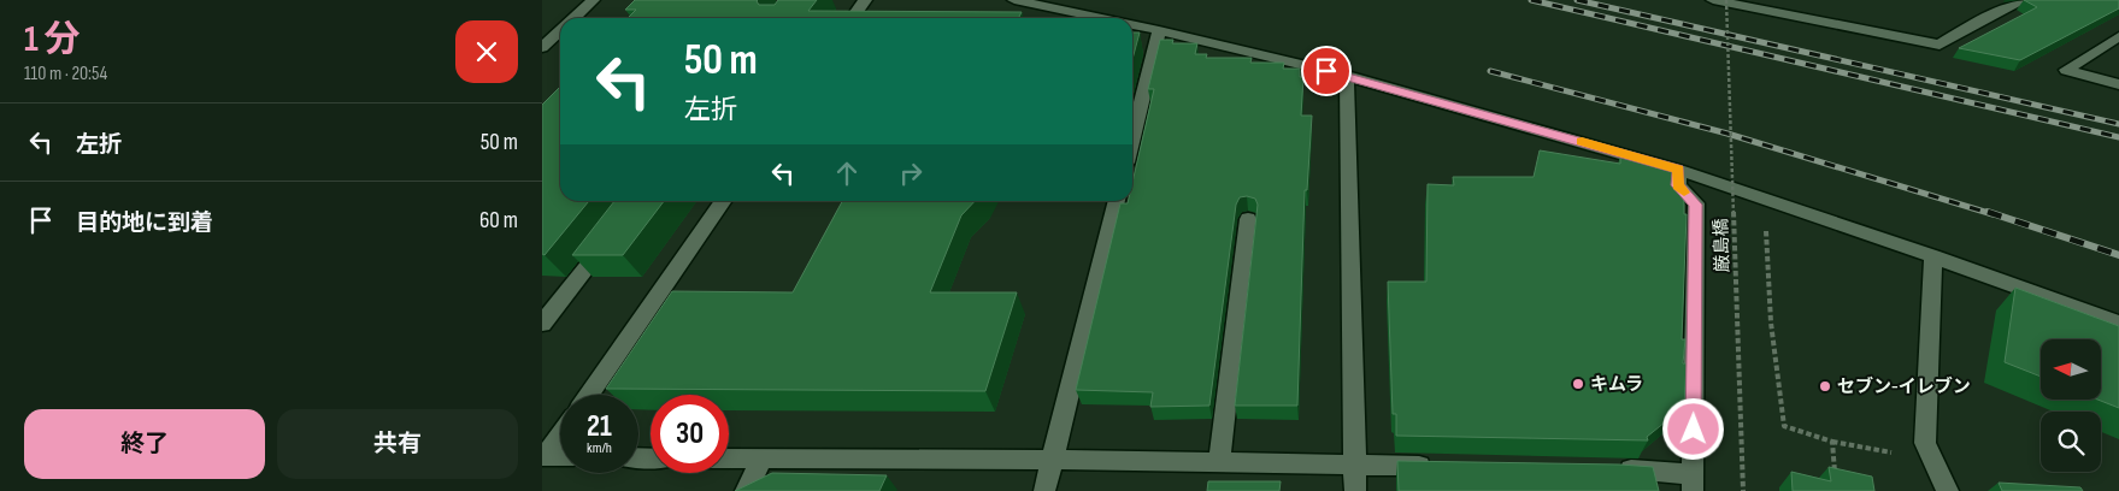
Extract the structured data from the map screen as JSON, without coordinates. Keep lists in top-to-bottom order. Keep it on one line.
{"streets":{"path":["厳島橋"]},"places":["キムラ","セブン-イレブン"],"north":"left","page":{"heading":["1 分","110 m · 20:54"],"turn":["50 m","左折"],"list":[{"name":"左折","value":"50 m"},{"name":"目的地に到着","value":"60 m"}],"speed":"21 km/h","limit":"30","buttons":["終了","共有"]}}
